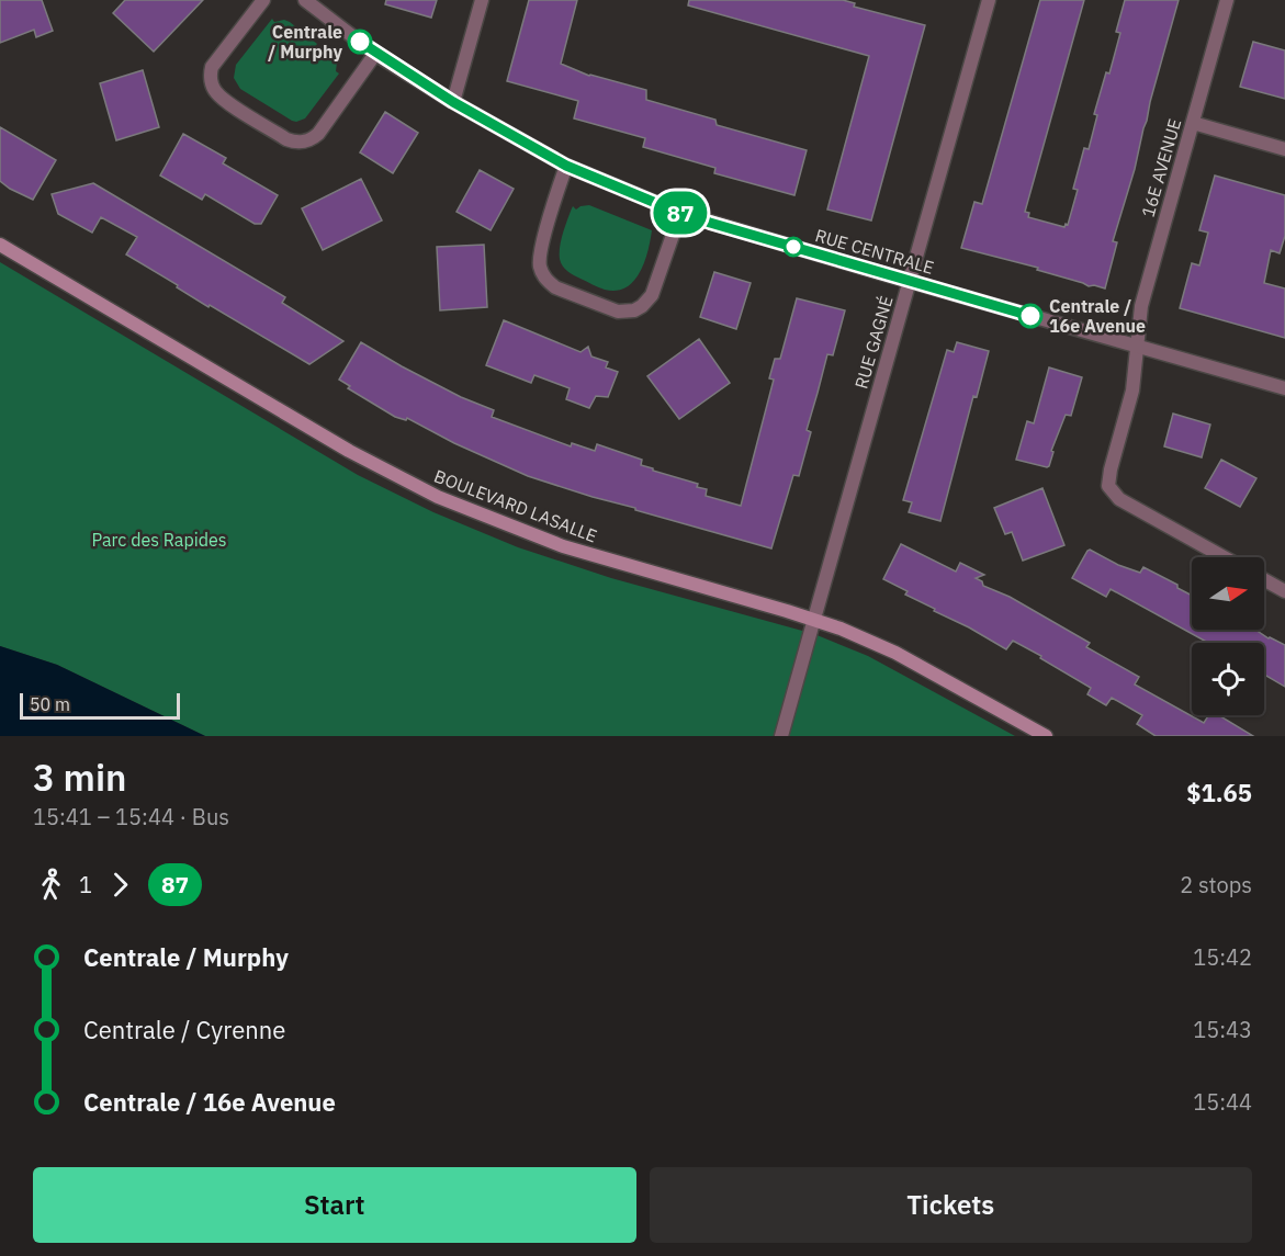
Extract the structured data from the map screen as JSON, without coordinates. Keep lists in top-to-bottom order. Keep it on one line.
{"streets":{"main road":["BOULEVARD LASALLE"],"street":["16E AVENUE","RUE CENTRALE","RUE GAGNÉ"]},"crossings":[["16E AVENUE","RUE CENTRALE"],["RUE CENTRALE","RUE GAGNÉ"],["RUE GAGNÉ","BOULEVARD LASALLE"]],"parks":["Parc des Rapides"],"places":["Centrale / Murphy","Centrale / 16e Avenue"],"lines":["bus line 87"],"scale_bar":"50 m","north":"right","page":{"on_map":"87","scale":"50 m","heading":["3 min","15:41 – 15:44 · Bus","$1.65"],"legs":["1","87","2 stops"],"list":[{"name":"Centrale / Murphy","value":"15:42"},{"name":"Centrale / Cyrenne","value":"15:43"},{"name":"Centrale / 16e Avenue","value":"15:44"}],"buttons":["Start","Tickets"]}}
